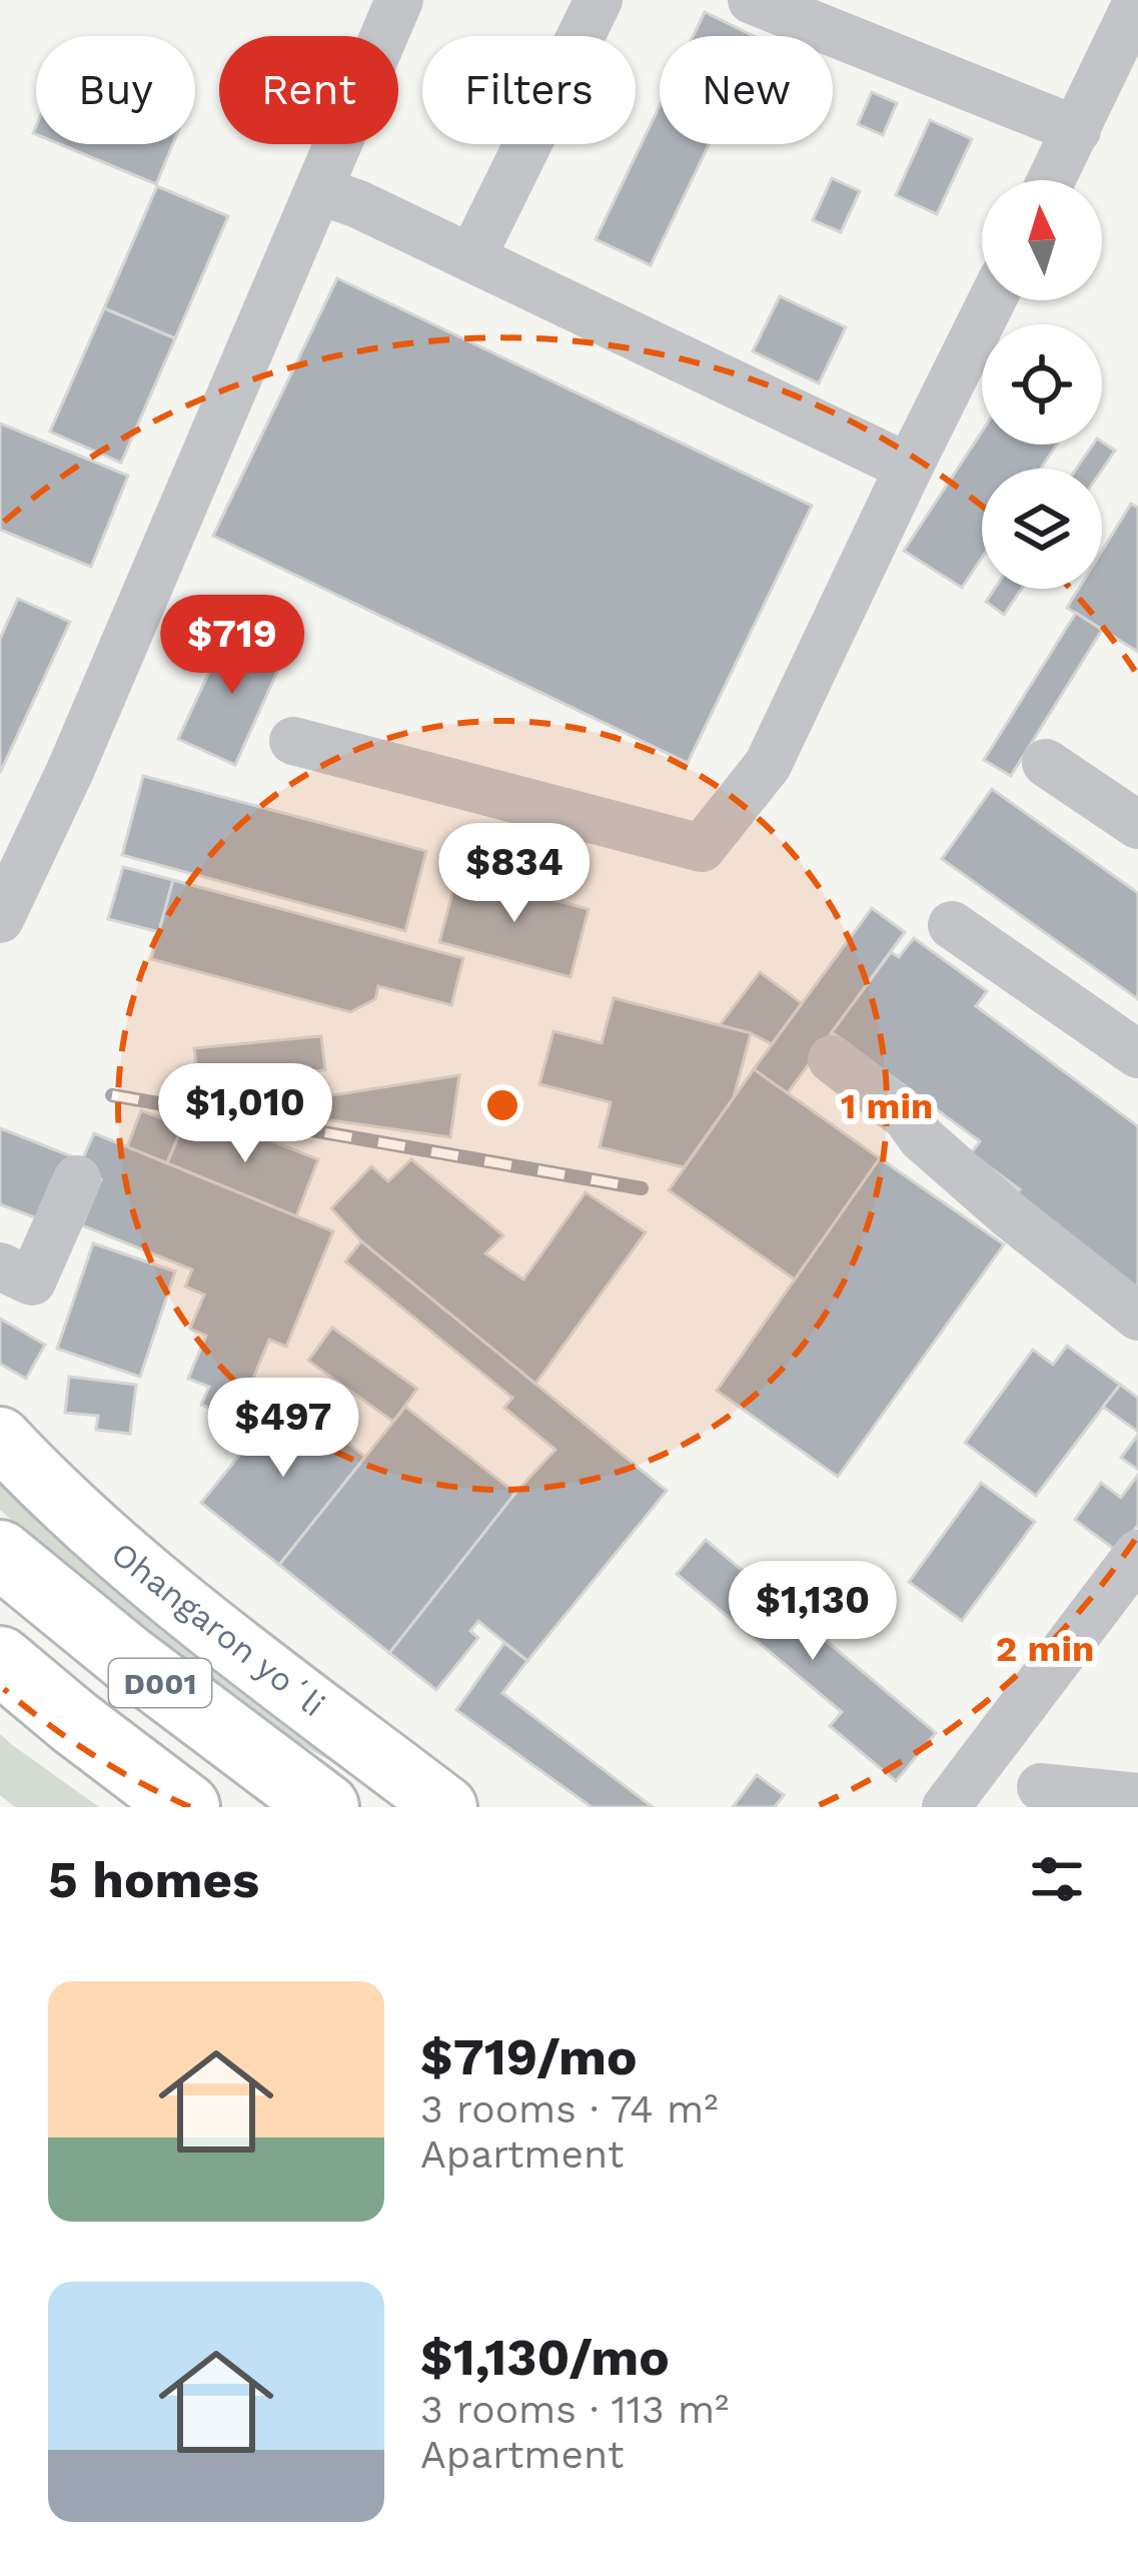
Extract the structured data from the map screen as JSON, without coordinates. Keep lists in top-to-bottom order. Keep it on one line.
{"streets":{"highway":["D001"],"main road":["Ohangaron yoʻli"]},"north":"top","page":{"chip":["Buy","Rent","Filters","New"],"price":["$719","$834","$1,010","$497","$1,130"],"heading":"5 homes","list":[{"name":"$719/mo","note":"3 rooms · 74 m² · Apartment"},{"name":"$1,130/mo","note":"3 rooms · 113 m² · Apartment"}]},"rings":["1 min","2 min"]}
